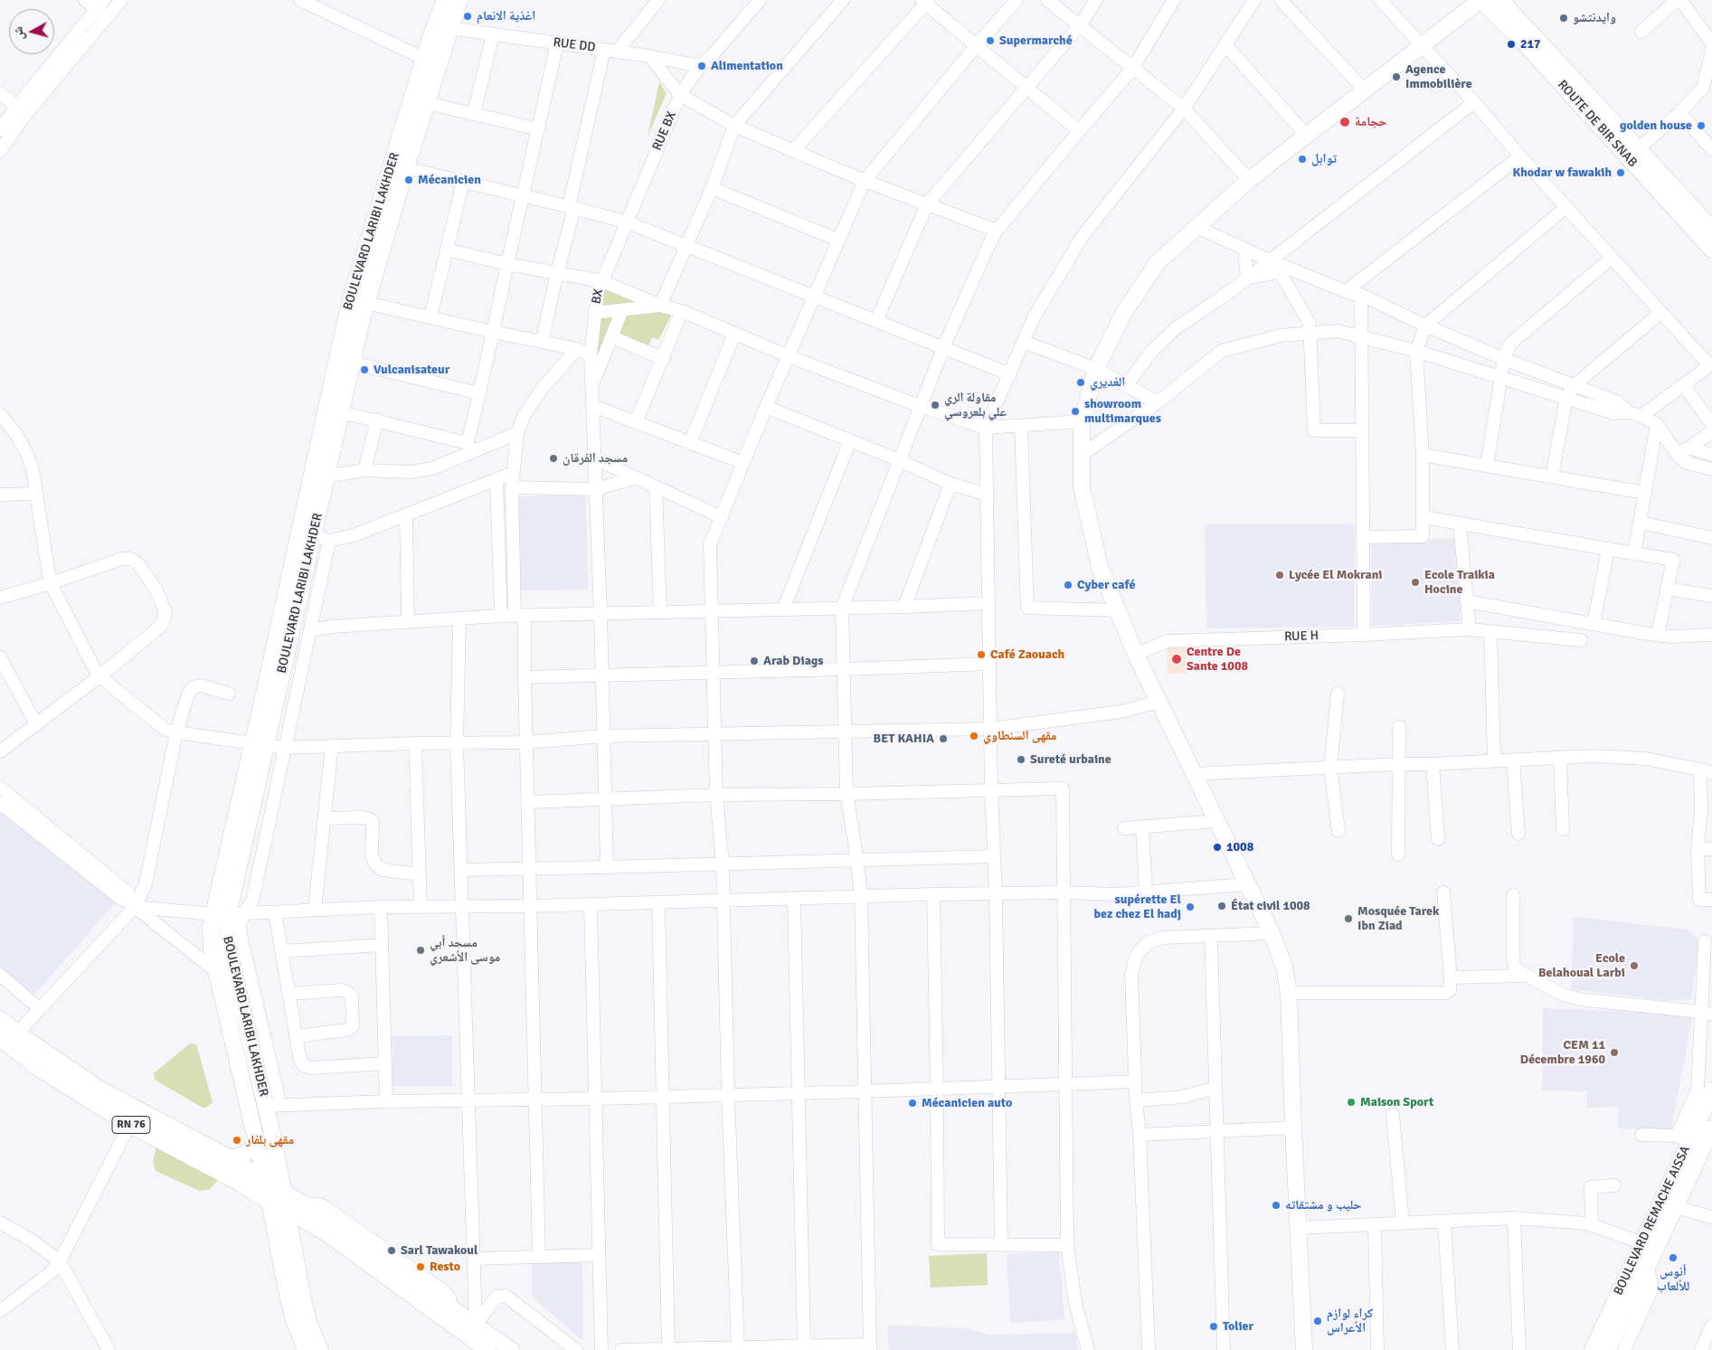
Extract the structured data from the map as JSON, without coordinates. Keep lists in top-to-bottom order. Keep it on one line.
{"streets":{"highway":["RN 76"],"main road":["ROUTE DE BIR SNAB","BOULEVARD LARIBI LAKHDER","BOULEVARD REMACHE AISSA"],"street":["RUE DD","RUE BX","BX","RUE H"]},"crossings":[["RUE DD","RUE BX"],["RUE DD","BOULEVARD LARIBI LAKHDER"],["RUE BX","BX"],["BOULEVARD LARIBI LAKHDER","RN 76"]],"places":["اغذية الانعام","وايدنتشو","Supermarché","217","Alimentation","Agence Immobilière","حجامة","golden house","توابل","Khodar w fawakih","Mécanicien","Vulcanisateur","الغديري","مقاولة الري علي بلعروسي","showroom multimarques","مسجد الفرقان","Lycée El Mokrani","Ecole Traikia Hocine","Cyber café","Café Zaouach","Centre De Sante 1008","Arab Diags","مقهى السنطاوي","BET KAHIA","Sureté urbaine","1008","État civil 1008","supérette El bez chez El hadj","Mosquée Tarek Ibn Ziad","مسجد أبي موسى الأشعري","Ecole Belahoual Larbi","CEM 11 Décembre 1960","Maison Sport","Mécanicien auto","مقهى بلفار","حليب و مشتقاته","Sarl Tawakoul","أنوس للألعاب","Resto","كراء لوازم الأعراس","Tolier"],"north":"left"}
